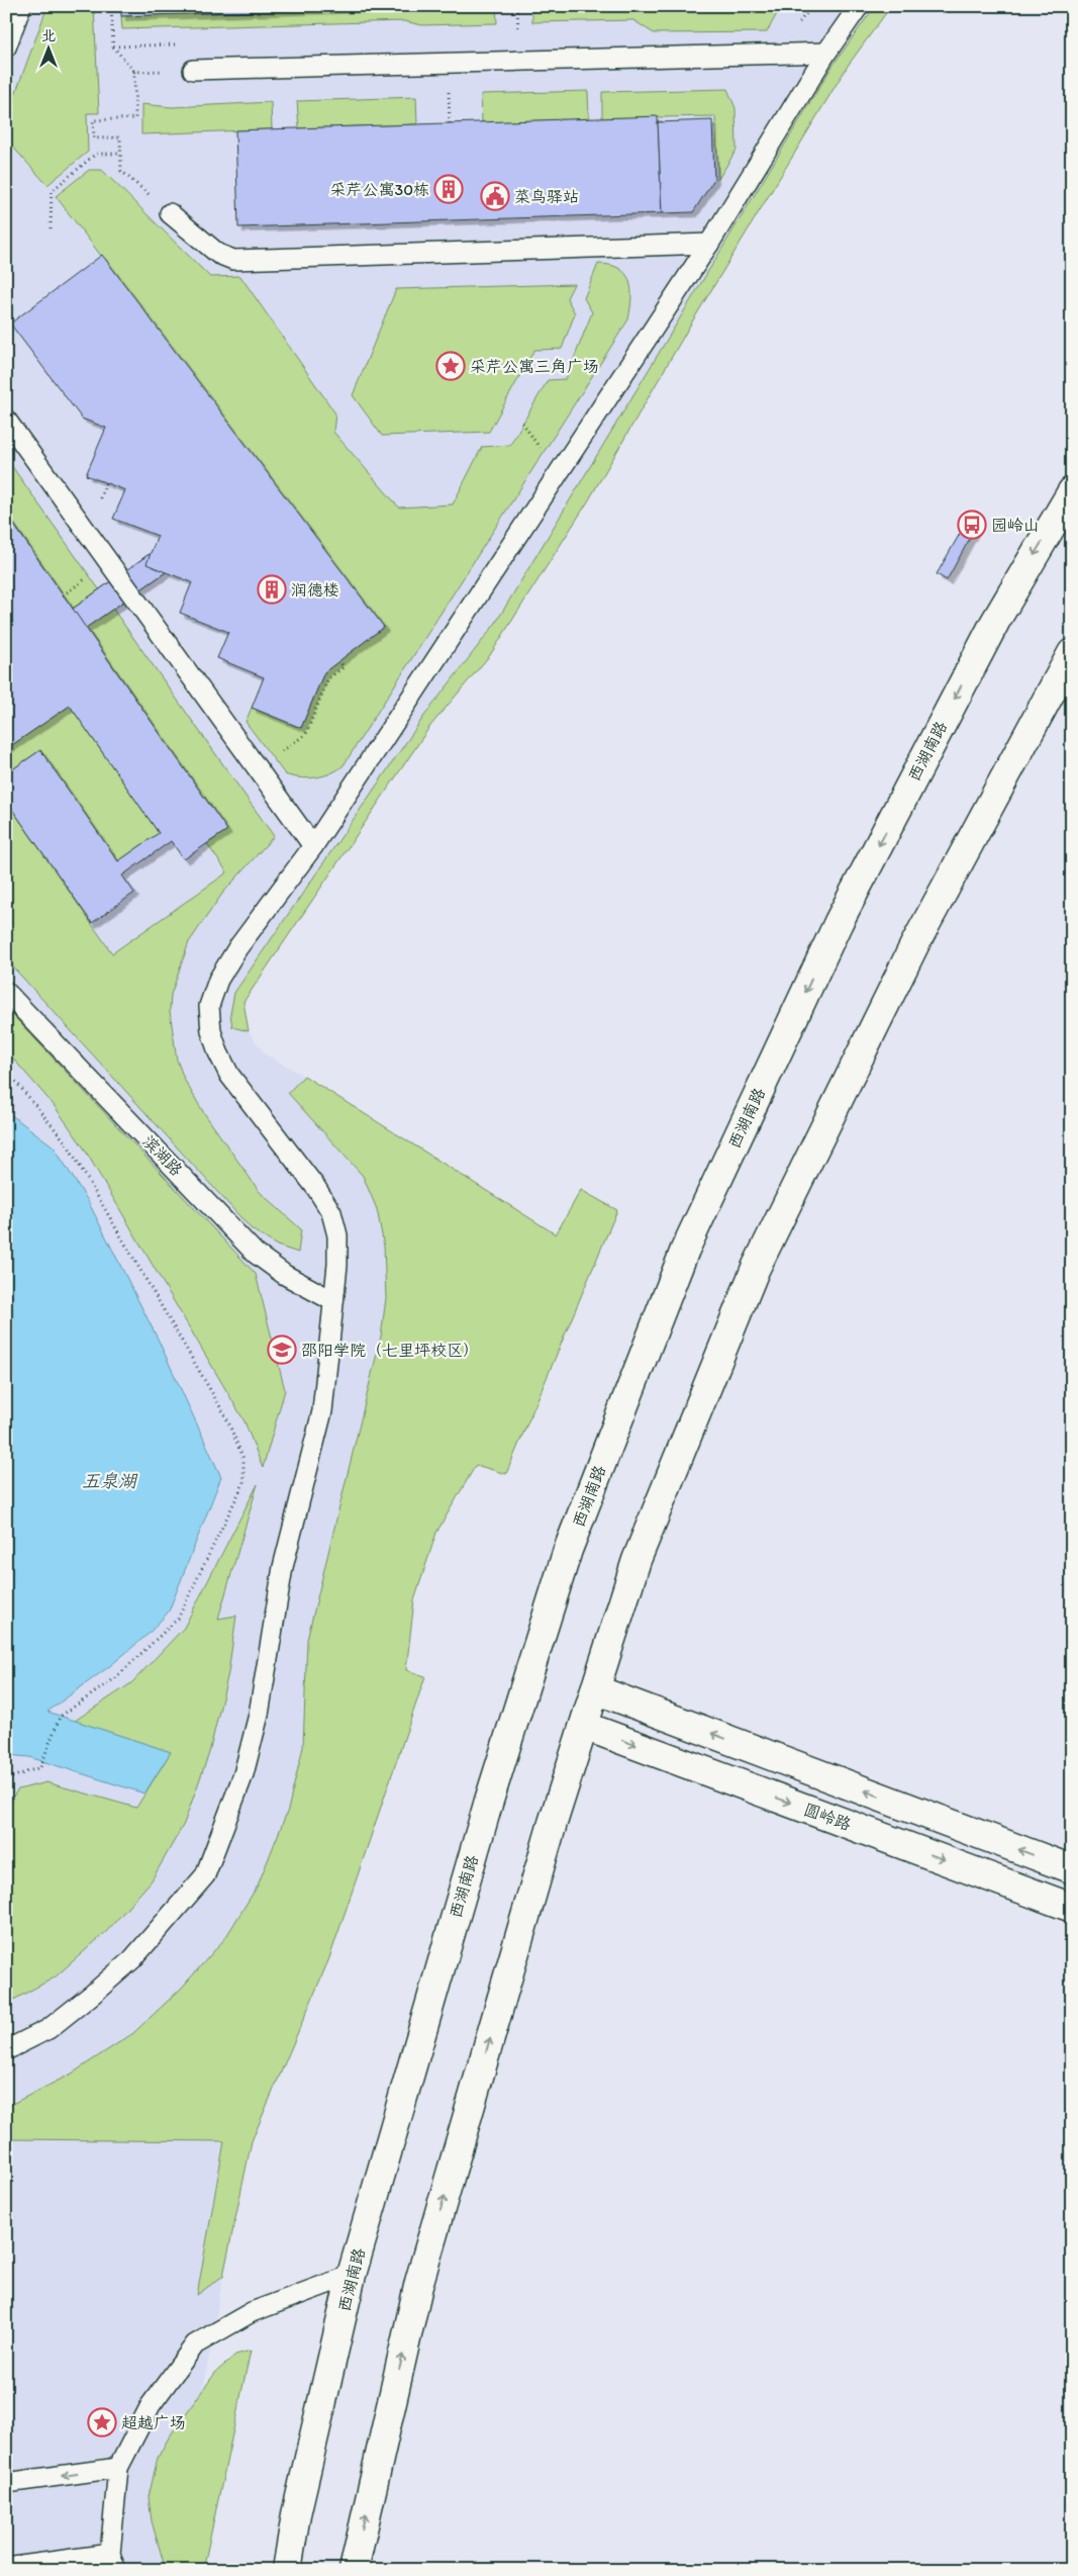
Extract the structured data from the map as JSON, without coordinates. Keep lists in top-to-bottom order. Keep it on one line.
{"streets":{"main road":["西湖南路","圆岭路"],"lane":["滨湖路"]},"water":["五泉湖"],"places":{"building":["采芹公寓30栋","润德楼"],"public building":["菜鸟驿站"],"place":["采芹公寓三角广场","超越广场"],"bus stop":["园岭山"],"school or university":["邵阳学院（七里坪校区）"]},"north":"top"}
